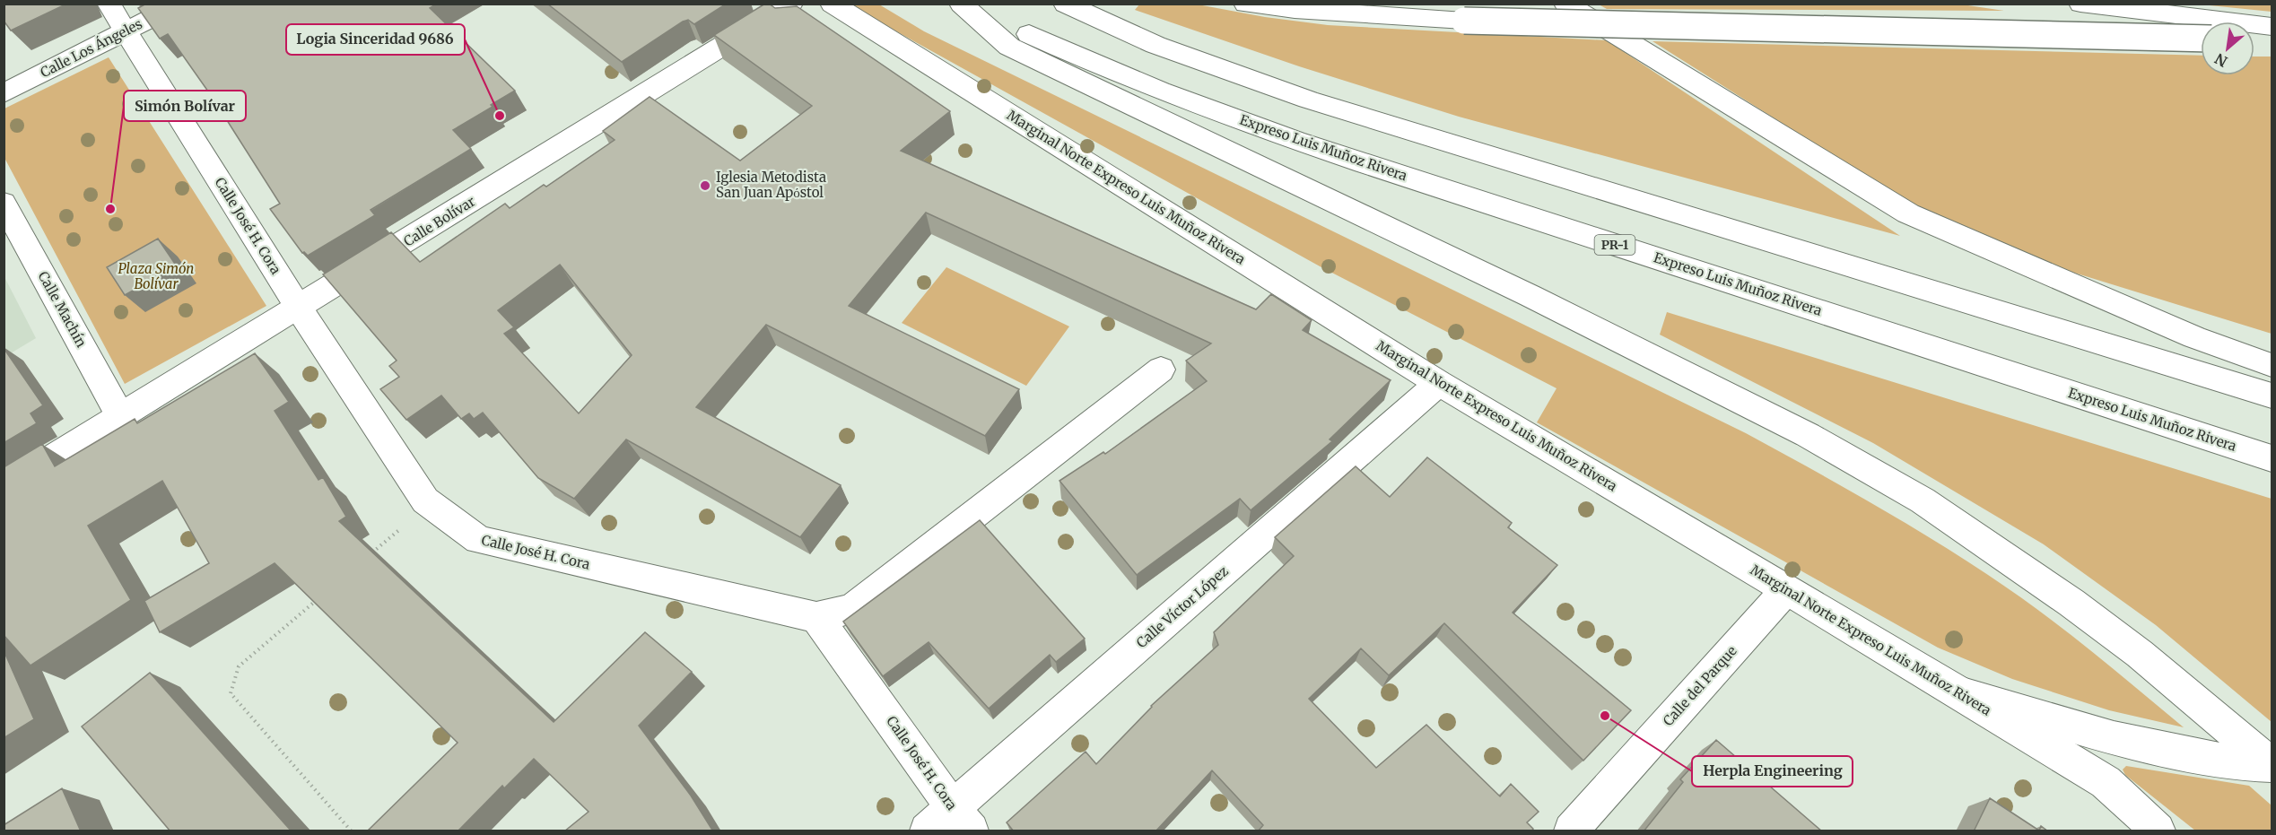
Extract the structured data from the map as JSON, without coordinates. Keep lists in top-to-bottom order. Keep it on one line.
{"streets":{"main road":["Calle Los Ángeles","Expreso Luis Muñoz Rivera","Marginal Norte Expreso Luis Muñoz Rivera","Calle Bolívar","Calle José H. Cora","PR-1","Calle Machín","Calle Víctor López","Calle del Parque"]},"crossings":[["Calle Los Ángeles","Calle José H. Cora"],["Marginal Norte Expreso Luis Muñoz Rivera","Calle Víctor López"],["Marginal Norte Expreso Luis Muñoz Rivera","Calle del Parque"],["Calle Bolívar","Calle José H. Cora"],["Calle Bolívar","Calle Machín"],["Calle José H. Cora","Calle Víctor López"]],"parks":["Plaza Simón Bolívar"],"places":["Logia Sinceridad 9686","Iglesia Metodista San Juan Apόstol","Simón Bolívar","Herpla Engineering"],"north":"bottom left"}
